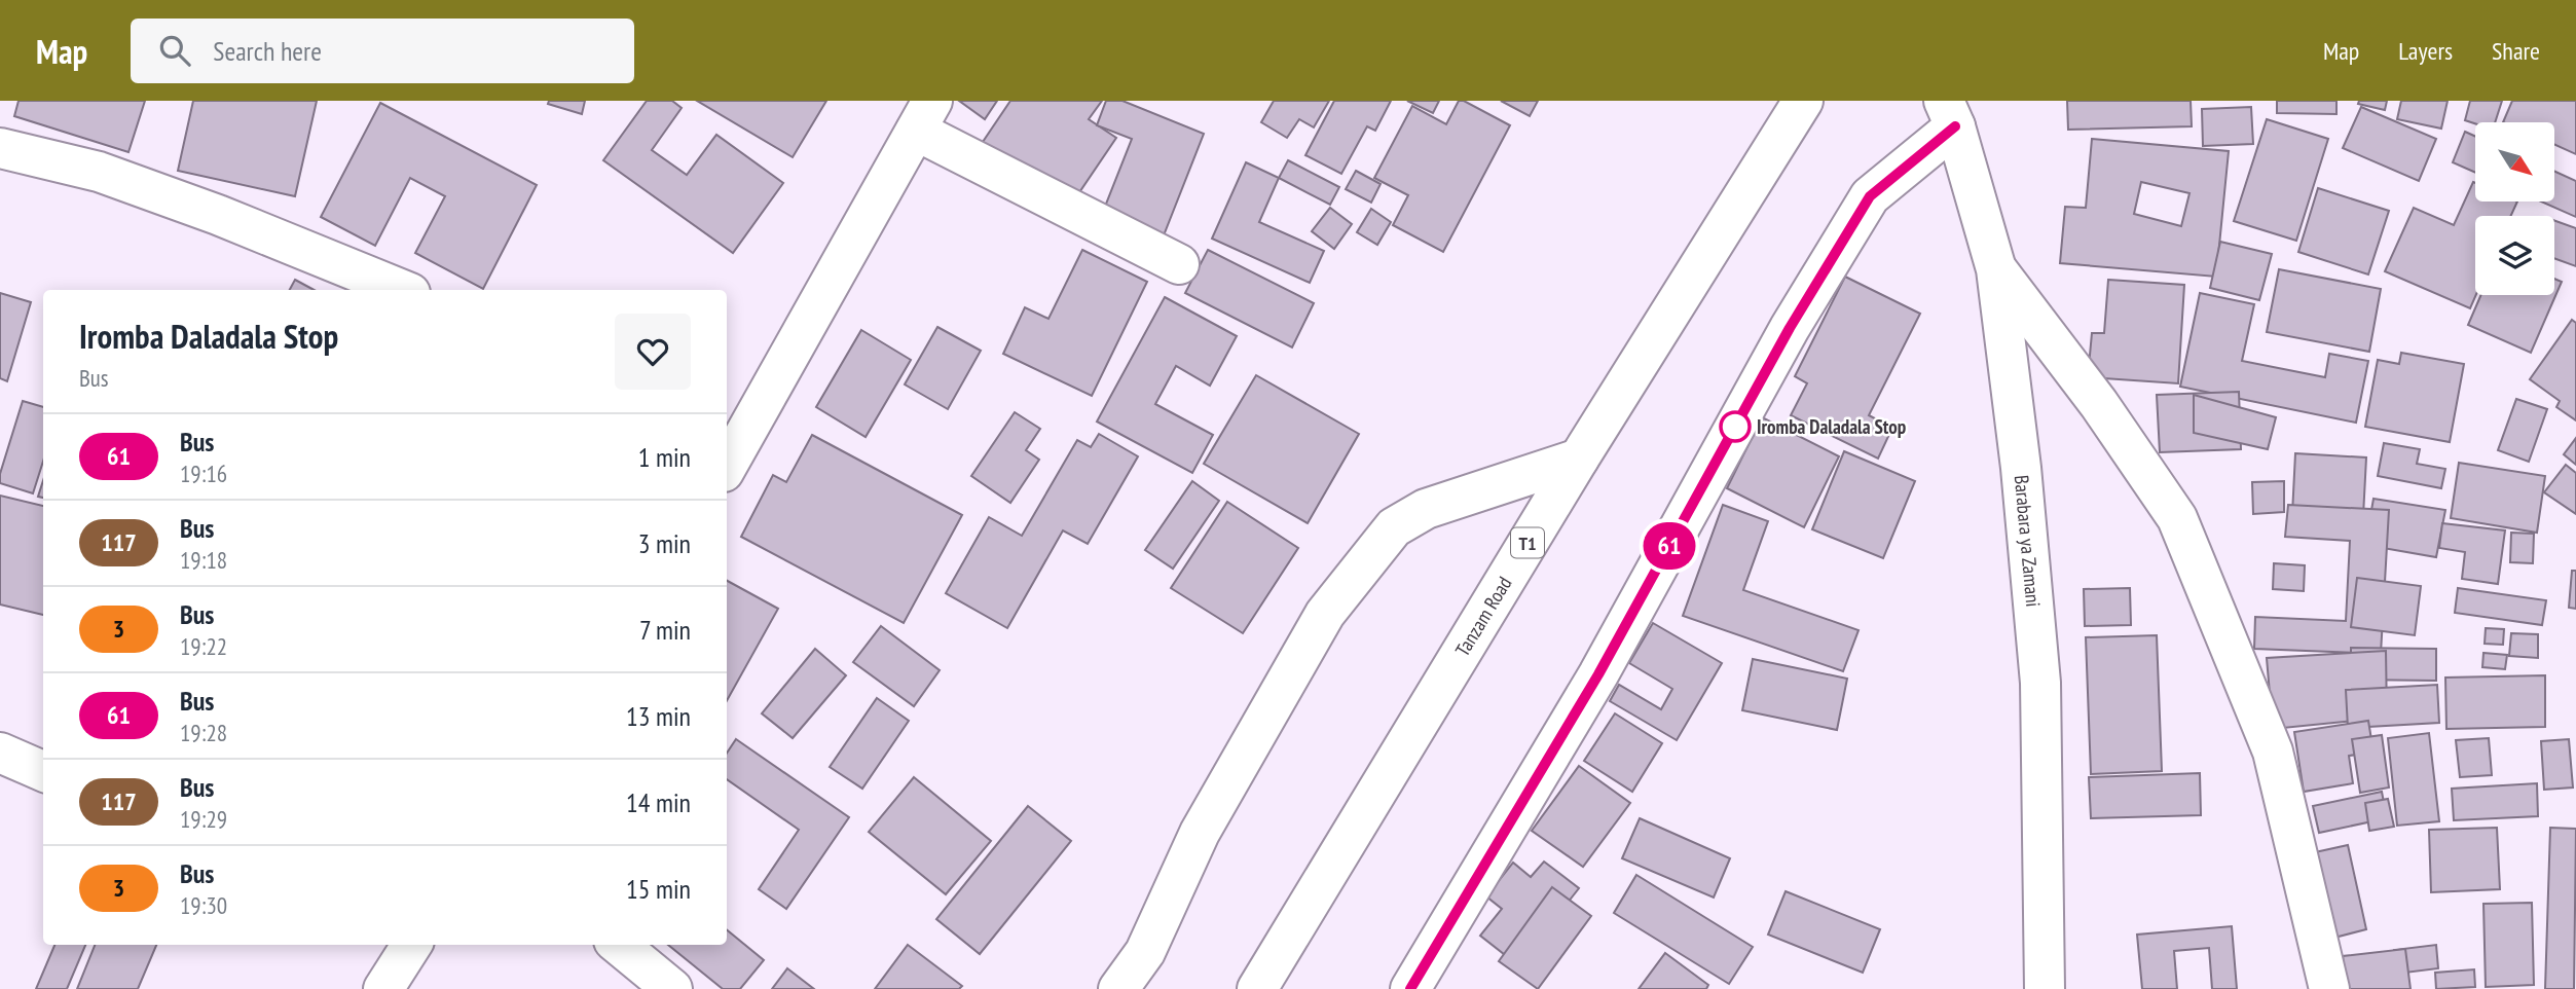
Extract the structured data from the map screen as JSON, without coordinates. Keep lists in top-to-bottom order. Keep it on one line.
{"streets":{"main road":["Barabara ya Zamani","T1","Tanzam Road"]},"places":["Iromba Daladala Stop"],"lines":["bus line 61"],"north":"bottom right","page":{"header":"Map","search":"Search here","nav":["Map","Layers","Share"],"on_map":"61","heading":["Iromba Daladala Stop","Bus"],"list":[{"mark":"61","name":"Bus","note":"19:16","value":"1 min"},{"mark":"117","name":"Bus","note":"19:18","value":"3 min"},{"mark":"3","name":"Bus","note":"19:22","value":"7 min"},{"mark":"61","name":"Bus","note":"19:28","value":"13 min"},{"mark":"117","name":"Bus","note":"19:29","value":"14 min"},{"mark":"3","name":"Bus","note":"19:30","value":"15 min"}]}}
